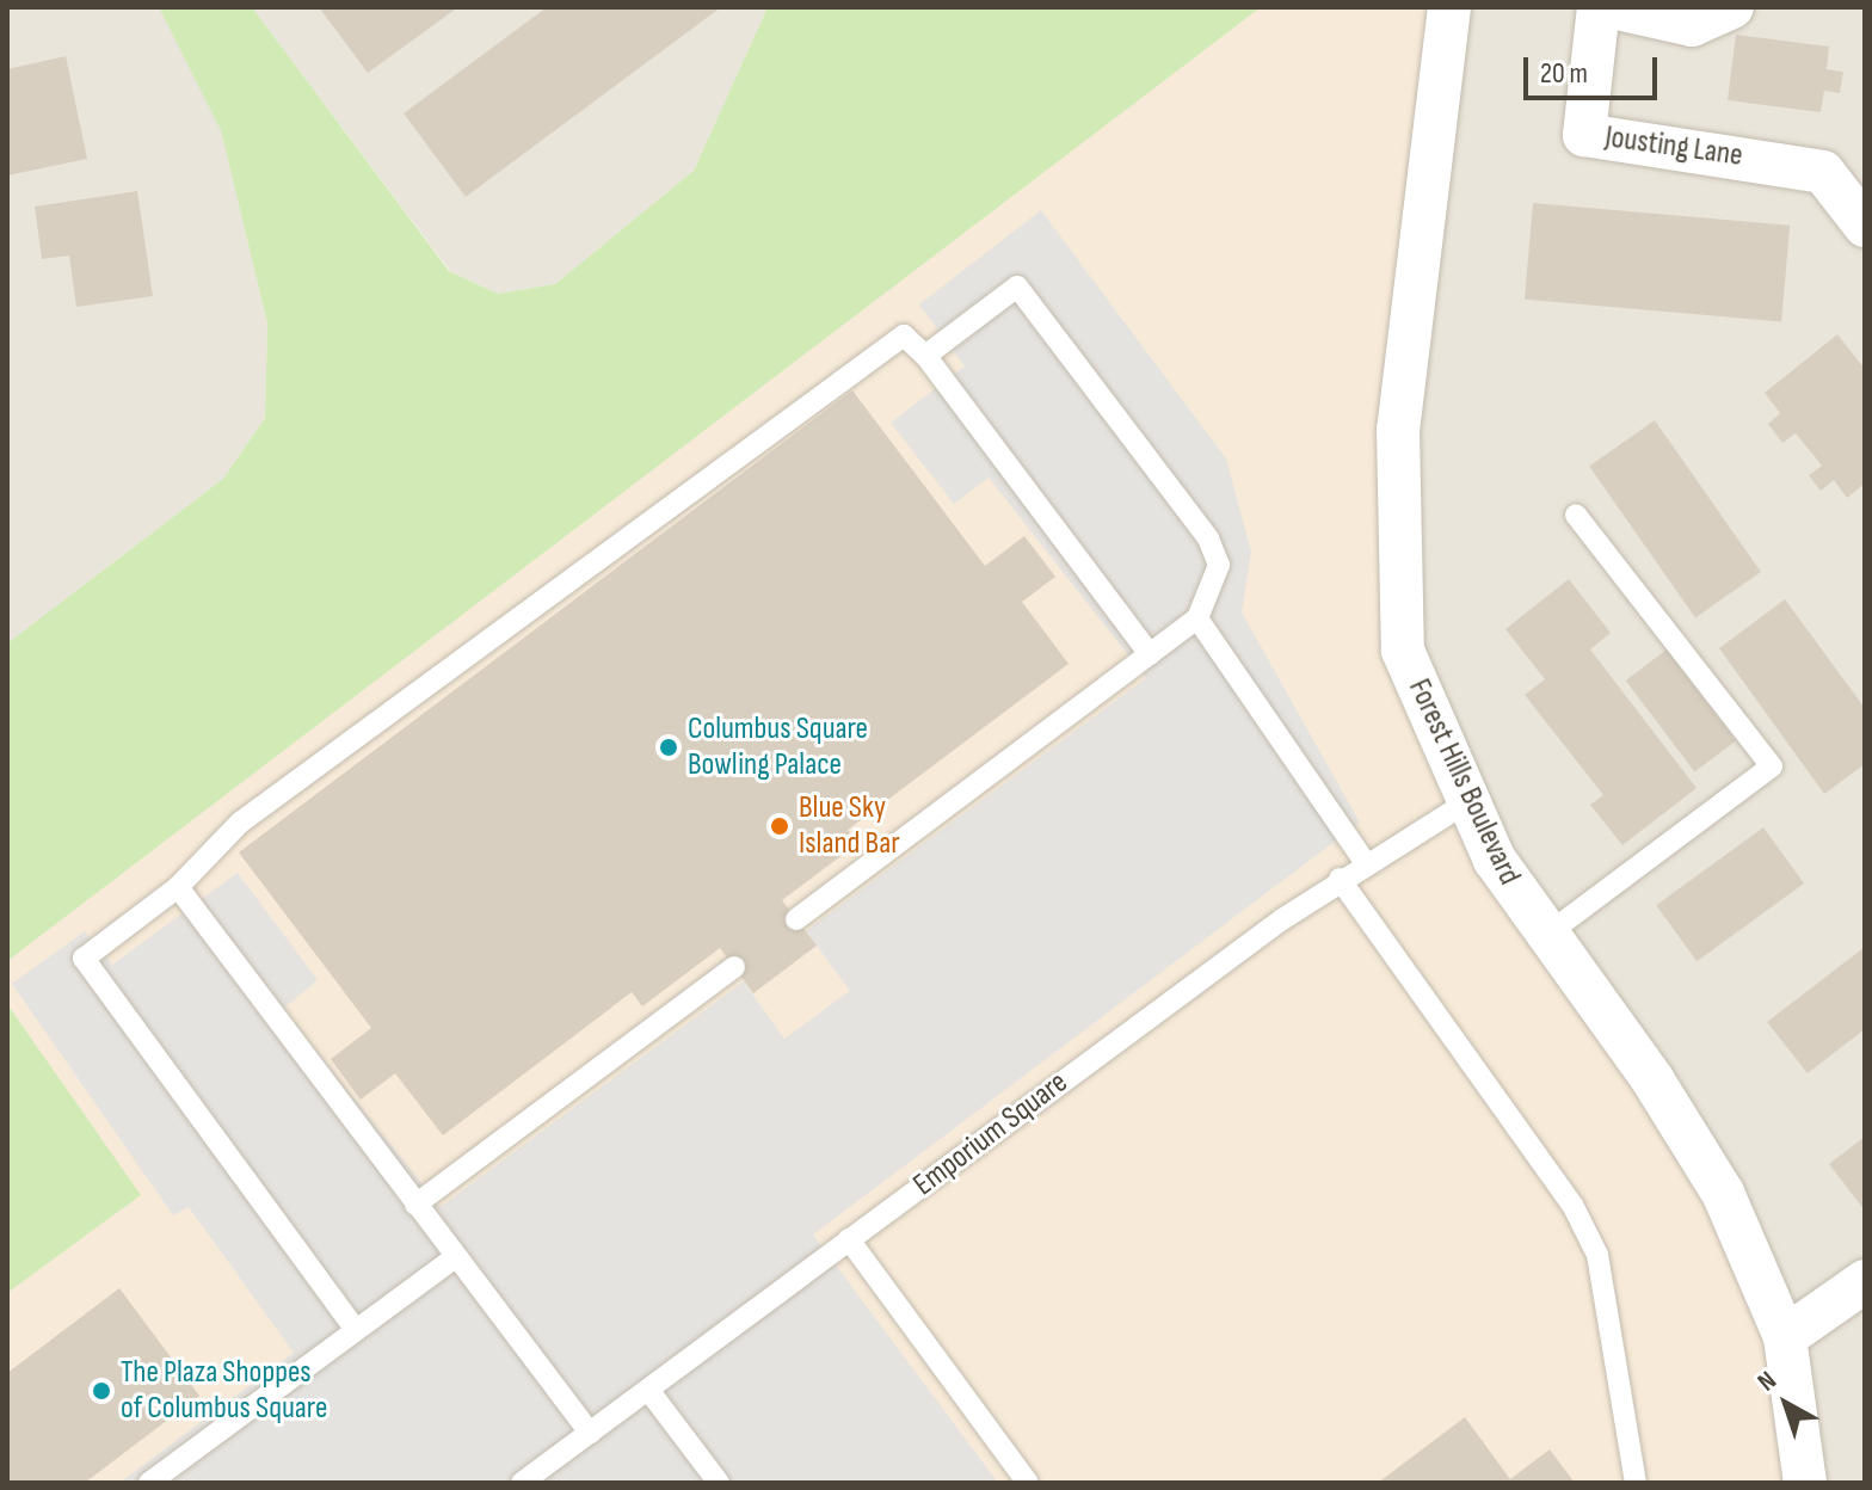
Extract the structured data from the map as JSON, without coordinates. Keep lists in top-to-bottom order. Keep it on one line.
{"streets":{"street":["Jousting Lane","Forest Hills Boulevard"],"lane":["Emporium Square"]},"crossings":[["Forest Hills Boulevard","Emporium Square"]],"places":["Columbus Square Bowling Palace","Blue Sky Island Bar","The Plaza Shoppes of Columbus Square"],"scale_bar":"20 m","north":"top left"}
